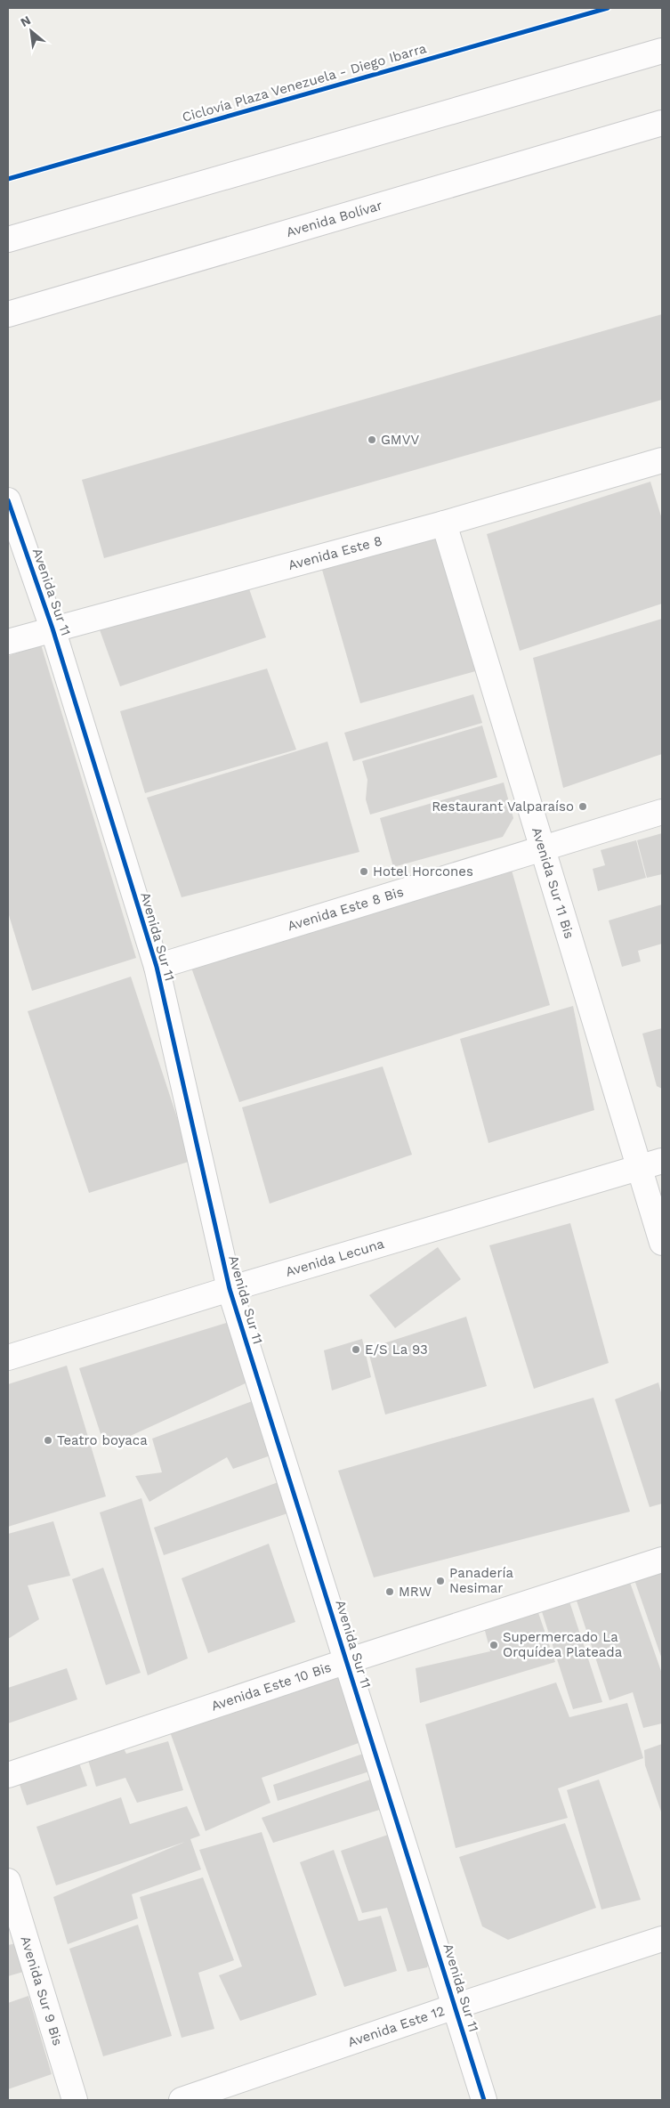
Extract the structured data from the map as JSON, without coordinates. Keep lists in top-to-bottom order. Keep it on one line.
{"streets":{"street":["Avenida Bolívar","Avenida Este 8","Avenida Sur 11","Avenida Sur 11 Bis","Avenida Este 8 Bis","Avenida Lecuna","Avenida Este 10 Bis","Avenida Sur 9 Bis","Avenida Este 12"],"cycle path":["Ciclovía Plaza Venezuela - Diego Ibarra"]},"crossings":[["Avenida Este 8","Avenida Sur 11"],["Avenida Este 8","Avenida Sur 11 Bis"],["Avenida Sur 11","Avenida Este 8 Bis"],["Avenida Sur 11","Avenida Lecuna"],["Avenida Sur 11","Avenida Este 10 Bis"],["Avenida Sur 11","Avenida Este 12"],["Avenida Sur 11 Bis","Avenida Este 8 Bis"],["Avenida Sur 11 Bis","Avenida Lecuna"]],"places":["GMVV","Restaurant Valparaíso","Hotel Horcones","E/S La 93","Teatro boyaca","Panadería Nesimar","MRW","Supermercado La Orquídea Plateada"],"north":"top left"}
